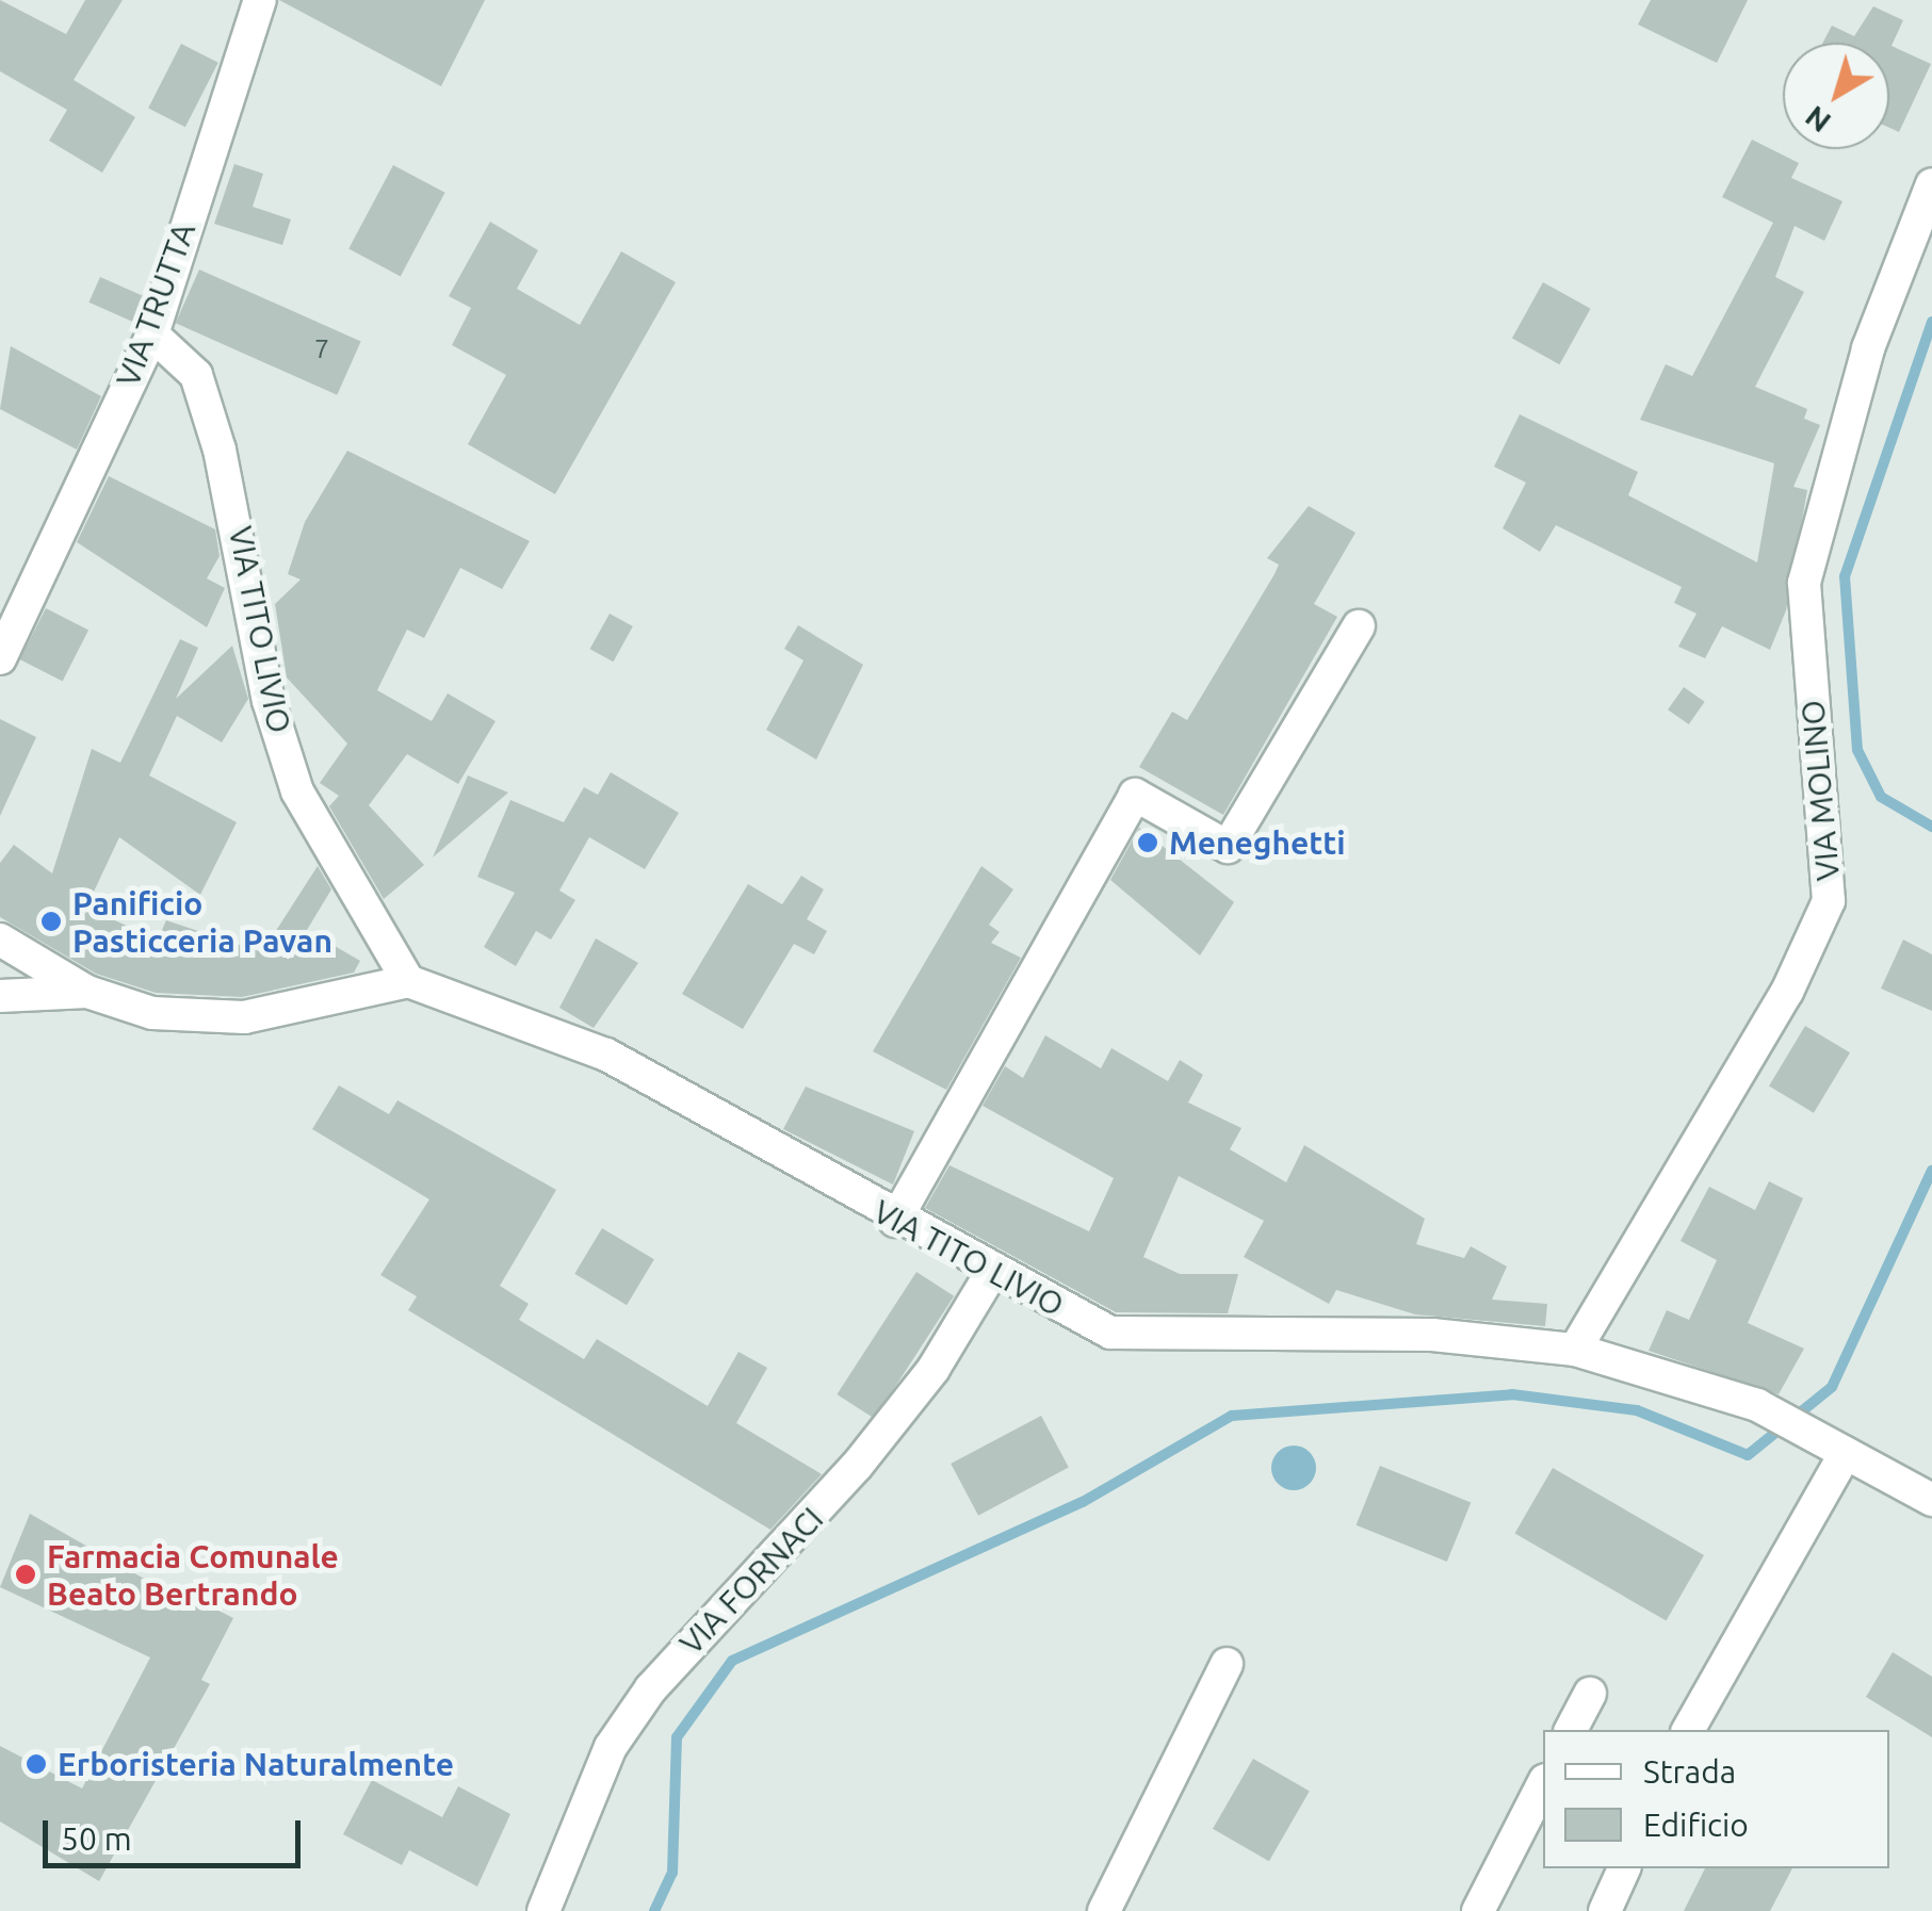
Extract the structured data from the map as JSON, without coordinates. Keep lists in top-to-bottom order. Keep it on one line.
{"streets":{"street":["VIA TRUTTA","VIA TITO LIVIO","VIA MOLINO","VIA FORNACI"]},"crossings":[["VIA TRUTTA","VIA TITO LIVIO"],["VIA TITO LIVIO","VIA MOLINO"],["VIA TITO LIVIO","VIA FORNACI"]],"places":["Meneghetti","Panificio Pasticceria Pavan","Farmacia Comunale Beato Bertrando","Erboristeria Naturalmente"],"house_numbers":["7"],"legend":["Strada","Edificio"],"scale_bar":"50 m","north":"bottom left"}
